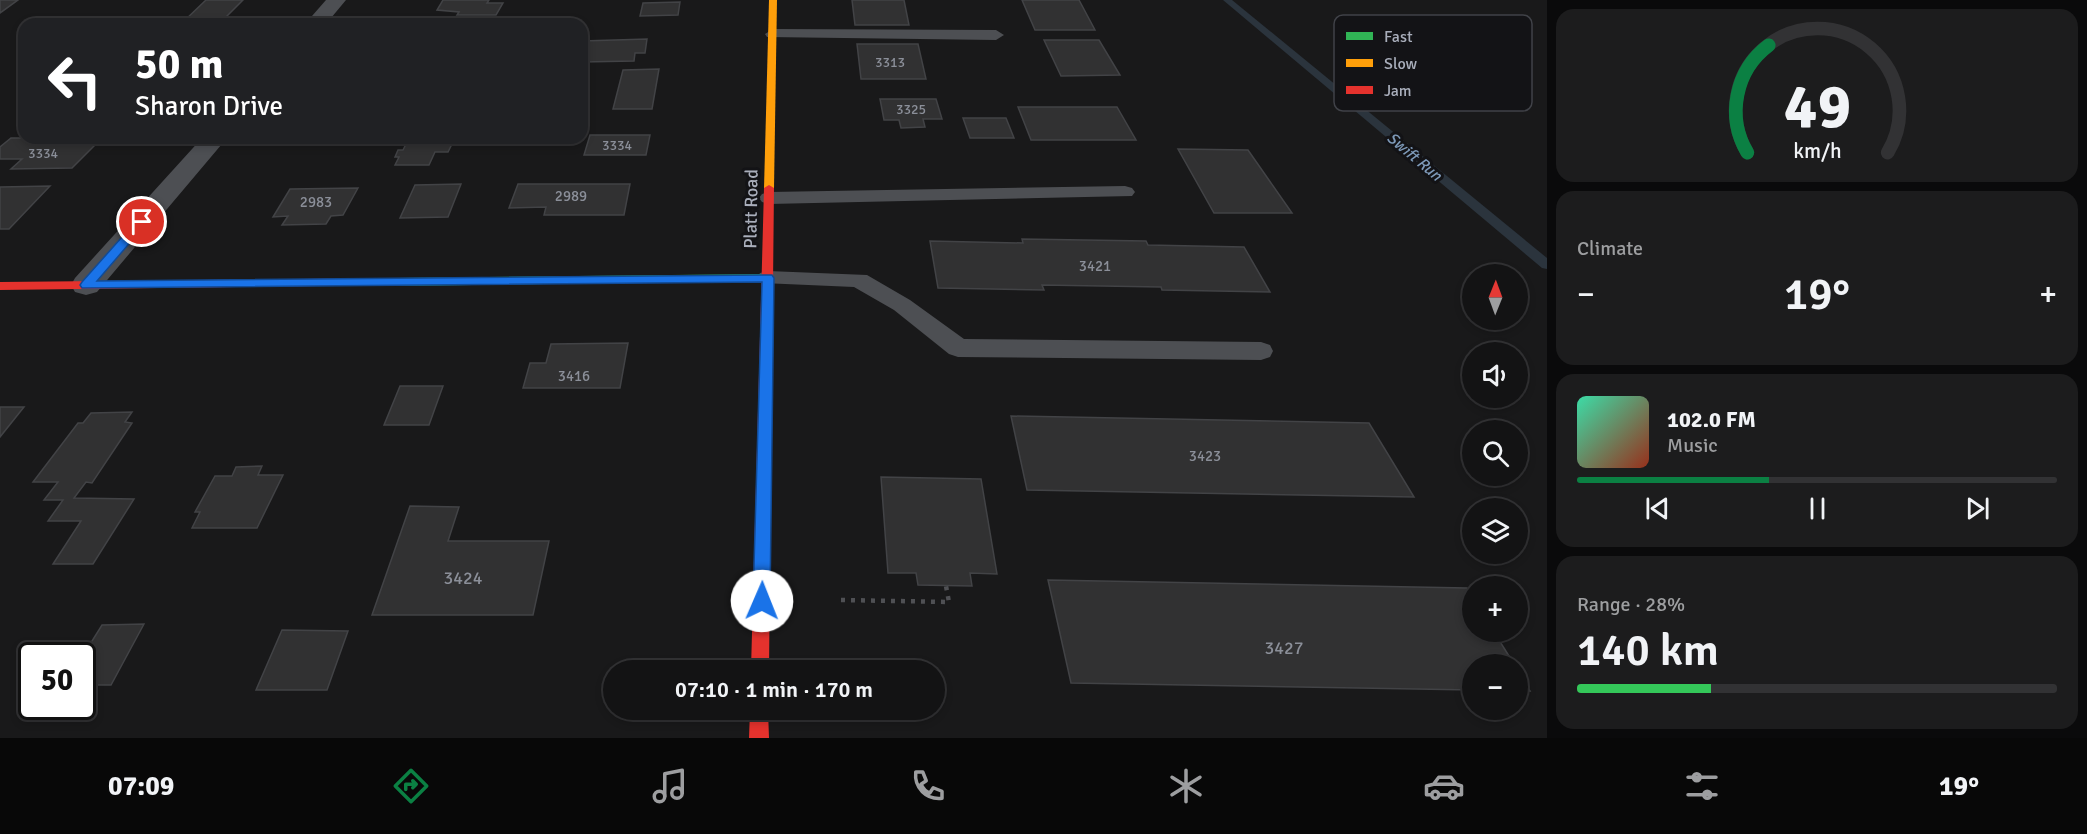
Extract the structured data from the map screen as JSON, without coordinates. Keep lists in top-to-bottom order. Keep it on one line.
{"streets":{"main road":["Platt Road"]},"water":["Swift Run"],"house_numbers":["3313","3325","3334","3334","2989","2983","3421","3416","3423","3424","3427"],"legend":["Fast","Slow","Jam"],"north":"top","page":{"turn":["50 m","Sharon Drive"],"tile":["Climate",["Range · 28%","140 km"]],"map_buttons":["+","−"],"heat":["−","19°","+"],"song":["102.0 FM","Music"],"limit":"50","trip":"07:10 · 1 min · 170 m","tabs":["07:09","19°"],"gauge":["49","km/h"]}}
